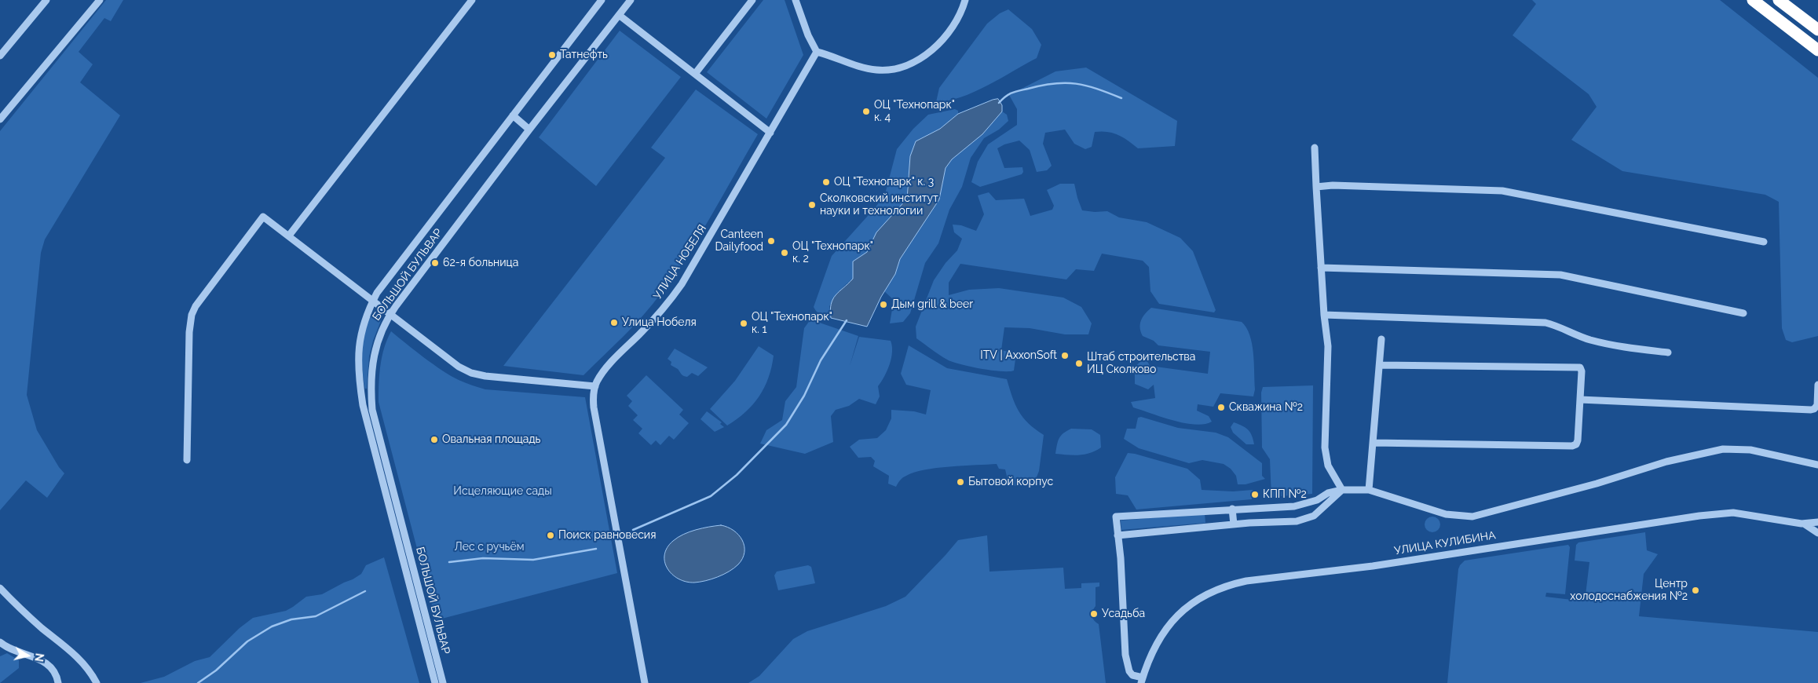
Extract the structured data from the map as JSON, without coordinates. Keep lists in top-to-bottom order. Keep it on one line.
{"streets":{"street":["УЛИЦА НОБЕЛЯ","БОЛЬШОЙ БУЛЬВАР","УЛИЦА КУЛИБИНА"]},"parks":["Исцеляющие сады","Лес с ручьём"],"places":["Татнефть","ОЦ \"Технопарк\" к. 4","ОЦ \"Технопарк\" к. 3","Сколковский институт науки и технологии","Canteen Dailyfood","ОЦ \"Технопарк\" к. 2","62-я больница","Дым grill & beer","Улица Нобеля","ОЦ \"Технопарк\" к. 1","ITV | AxxonSoft","Штаб строительства ИЦ Сколково","Скважина №2","Овальная площадь","Бытовой корпус","КПП №2","Поиск равновесия","Центр холодоснабжения №2","Усадьба"],"north":"right"}
